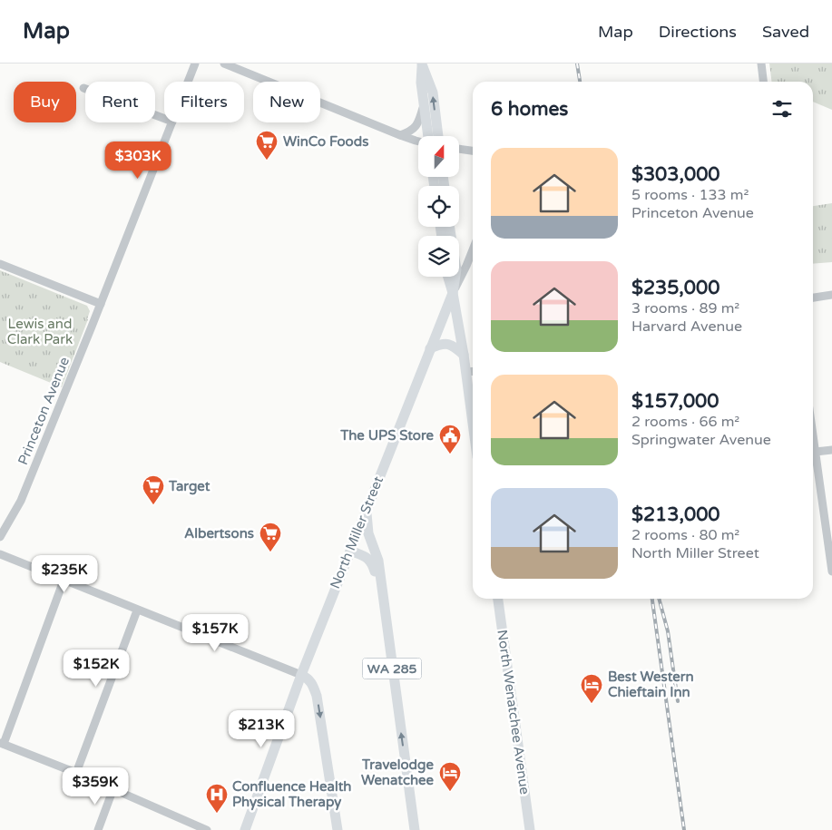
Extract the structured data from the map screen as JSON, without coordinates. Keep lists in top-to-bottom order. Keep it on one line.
{"streets":{"main road":["North Miller Street","WA 285","North Wenatchee Avenue"],"street":["Princeton Avenue"]},"crossings":[["North Miller Street","WA 285"]],"parks":["Lewis and Clark Park"],"places":{"supermarket":["WinCo Foods","Target","Albertsons"],"public building":["The UPS Store"],"hotel":["Best Western Chieftain Inn","Travelodge Wenatchee"],"hospital":["Confluence Health Physical Therapy"]},"north":"top","page":{"header":"Map","nav":["Map","Directions","Saved"],"chip":["Buy","Rent","Filters","New"],"heading":"6 homes","list":[{"name":"$303,000","note":"5 rooms · 133 m² · Princeton Avenue"},{"name":"$235,000","note":"3 rooms · 89 m² · Harvard Avenue"},{"name":"$157,000","note":"2 rooms · 66 m² · Springwater Avenue"},{"name":"$213,000","note":"2 rooms · 80 m² · North Miller Street"}],"price":["$303K","$235K","$157K","$152K","$213K","$359K"]}}
